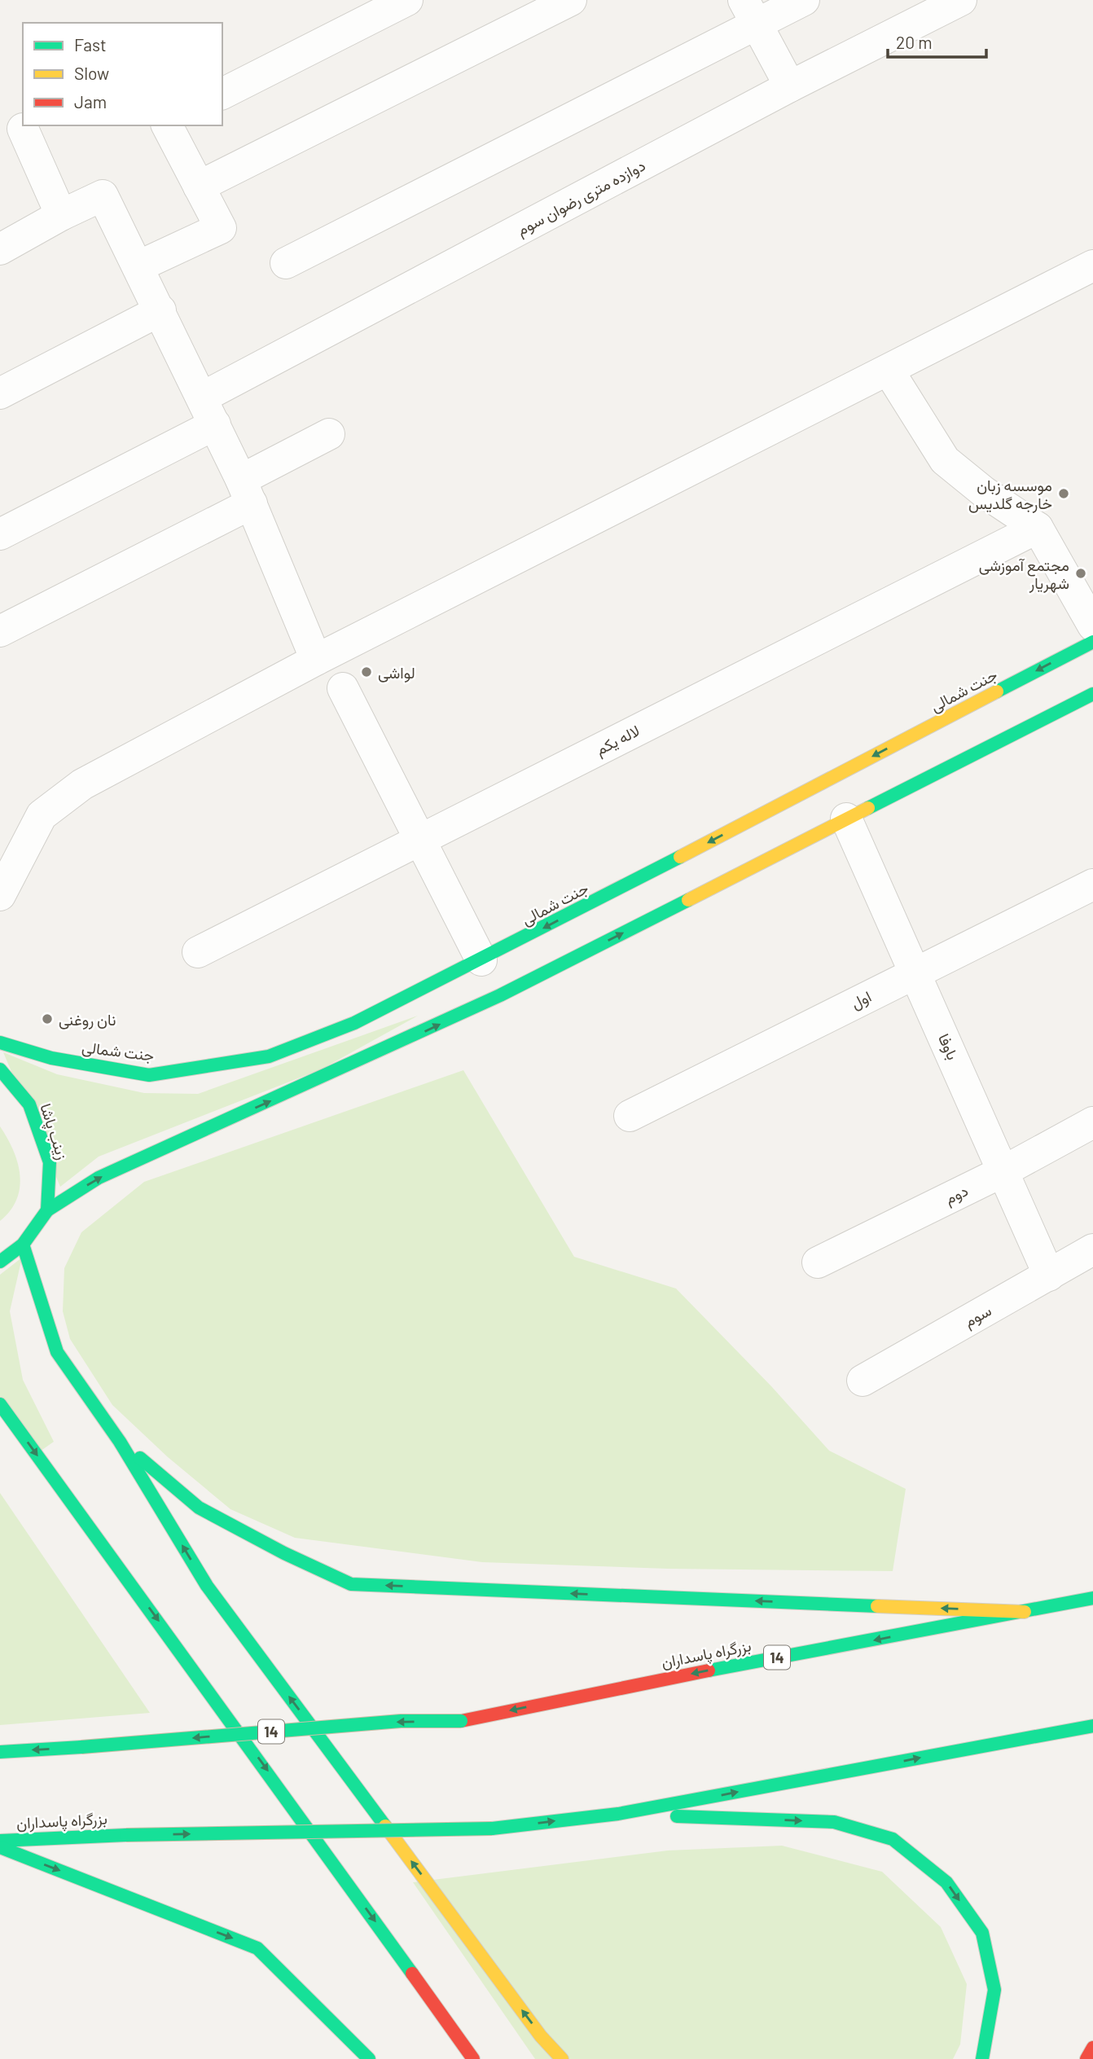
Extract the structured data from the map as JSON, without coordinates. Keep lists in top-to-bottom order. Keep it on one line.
{"streets":{"main road":["جنت شمالی","زینب پاشا","بزرگراه پاسداران","14"],"street":["دوازده متری رضوان سوم","لاله یکم","اول","باوفا","دوم","سوم"]},"crossings":[["اول","باوفا"],["باوفا","دوم"],["باوفا","سوم"]],"places":["موسسه زبان خارجه گلدیس","مجتمع آموزشی شهریار","لواشی","نان روغنی"],"legend":["Fast","Slow","Jam"],"scale_bar":"20 m"}
